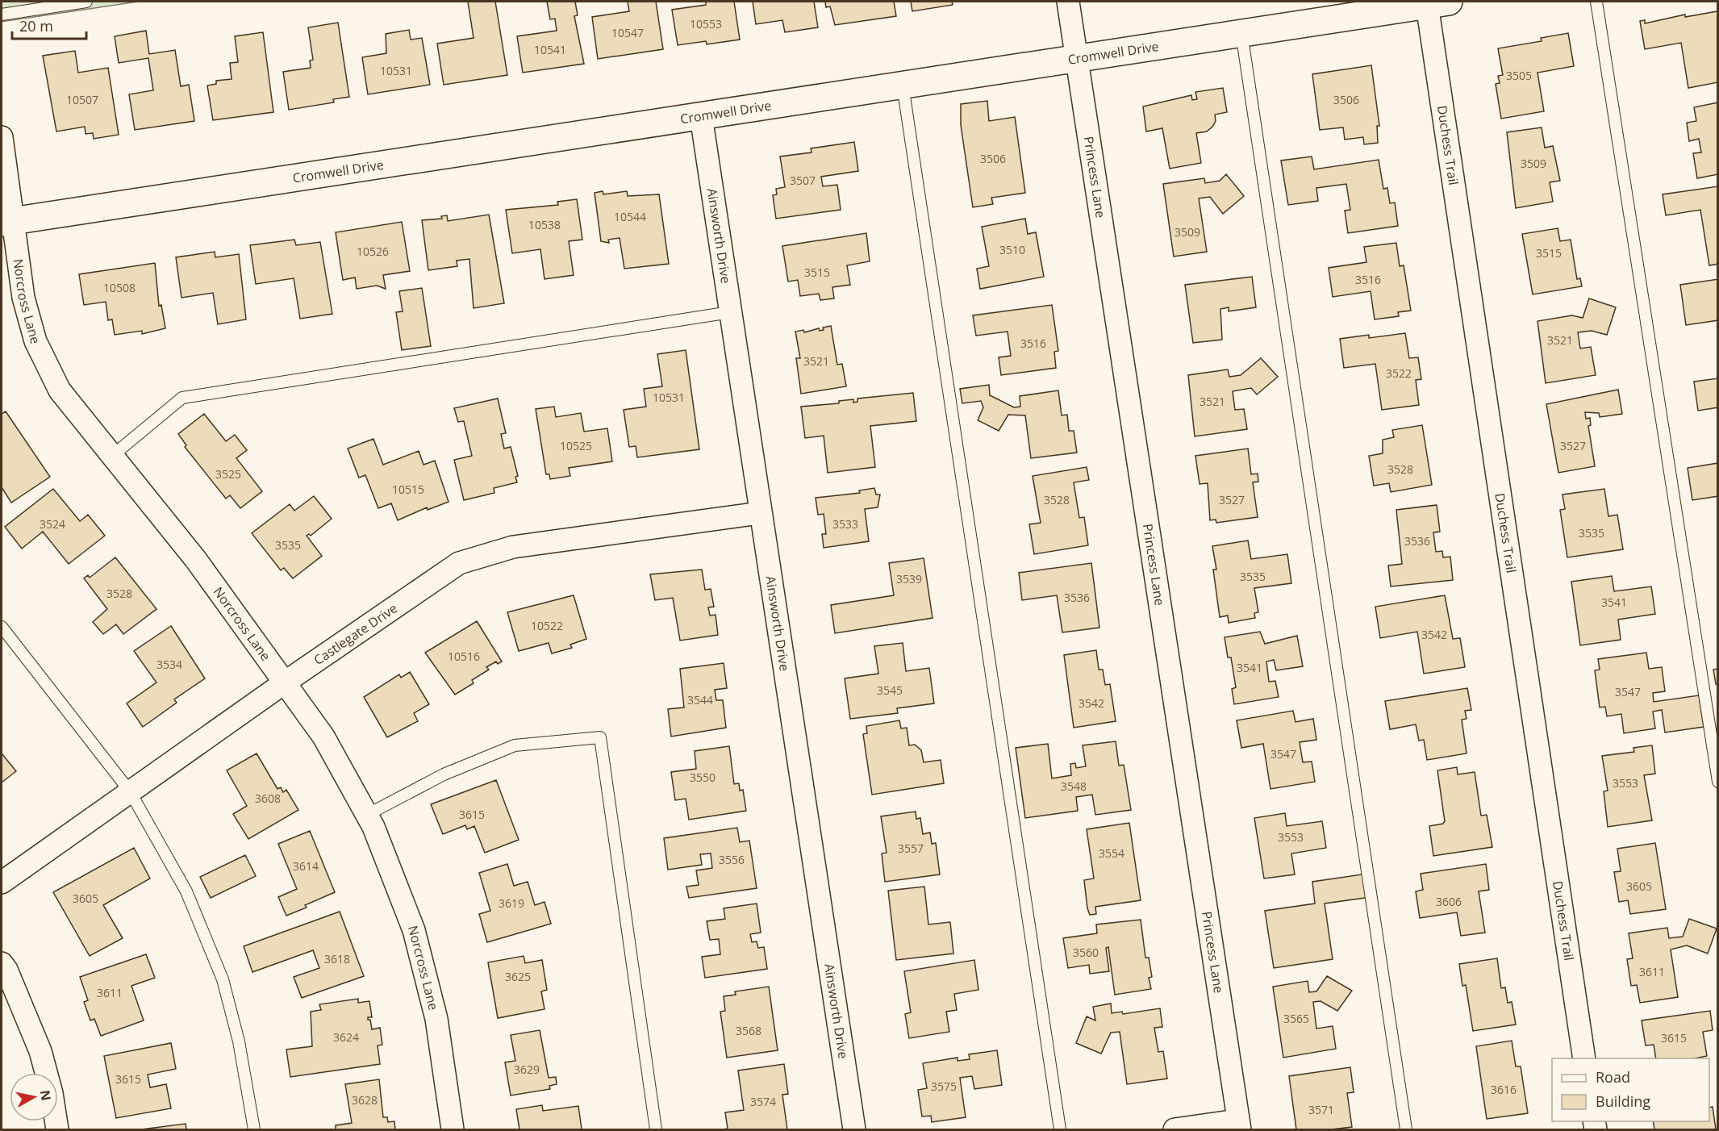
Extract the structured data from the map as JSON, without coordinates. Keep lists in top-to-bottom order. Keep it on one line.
{"streets":{"street":["Cromwell Drive","Duchess Trail","Princess Lane","Ainsworth Drive","Norcross Lane","Castlegate Drive"]},"crossings":[["Cromwell Drive","Duchess Trail"],["Cromwell Drive","Princess Lane"],["Cromwell Drive","Ainsworth Drive"],["Cromwell Drive","Norcross Lane"],["Ainsworth Drive","Castlegate Drive"],["Norcross Lane","Castlegate Drive"]],"house_numbers":["10553","10547","10541","10531","3505","10507","3506","3506","3509","3507","10544","10538","3509","3510","10526","3515","3515","3516","10508","3521","3516","3521","3522","10531","3521","10525","3527","3528","3525","10515","3528","3527","3524","3533","3535","3536","3535","3535","3539","3528","3536","3541","10522","3542","10516","3534","3541","3545","3547","3544","3542","3547","3550","3553","3548","3608","3615","3553","3557","3554","3556","3614","3605","3605","3606","3619","3560","3618","3611","3625","3611","3565","3568","3624","3615","3629","3615","3575","3616","3628","3574","3571"],"legend":["Road","Building"],"scale_bar":"20 m","north":"right"}
